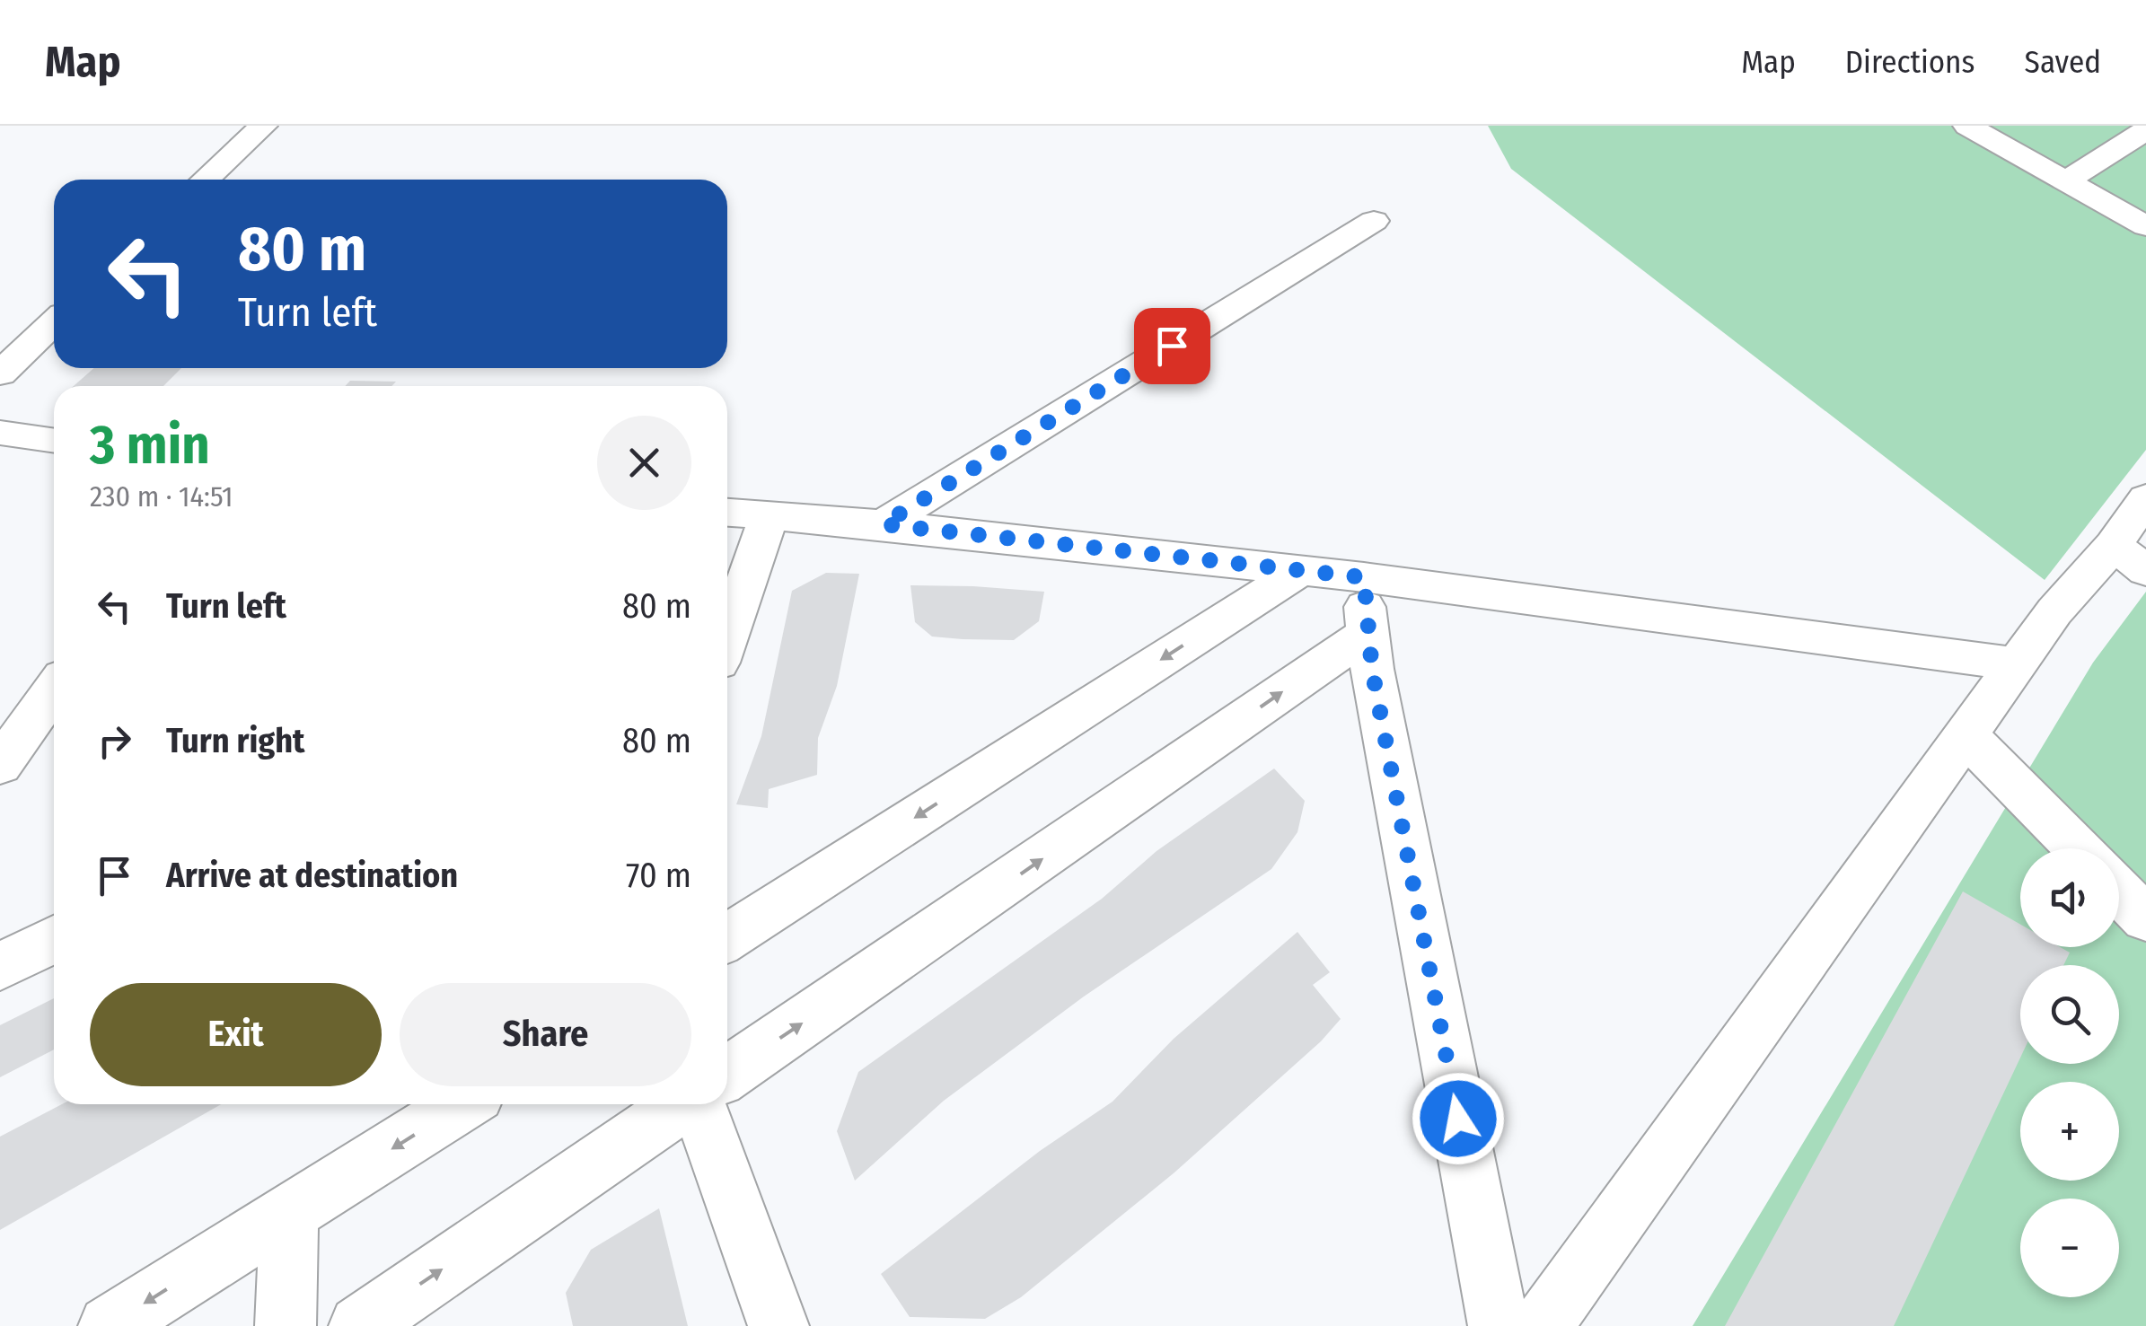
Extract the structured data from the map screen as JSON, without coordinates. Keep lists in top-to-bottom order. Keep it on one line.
{"page":{"header":"Map","nav":["Map","Directions","Saved"],"turn":["80 m","Turn left"],"heading":["3 min","230 m · 14:51"],"list":[{"name":"Turn left","value":"80 m"},{"name":"Turn right","value":"80 m"},{"name":"Arrive at destination","value":"70 m"}],"map_buttons":["+","−"],"buttons":["Exit","Share"]}}
